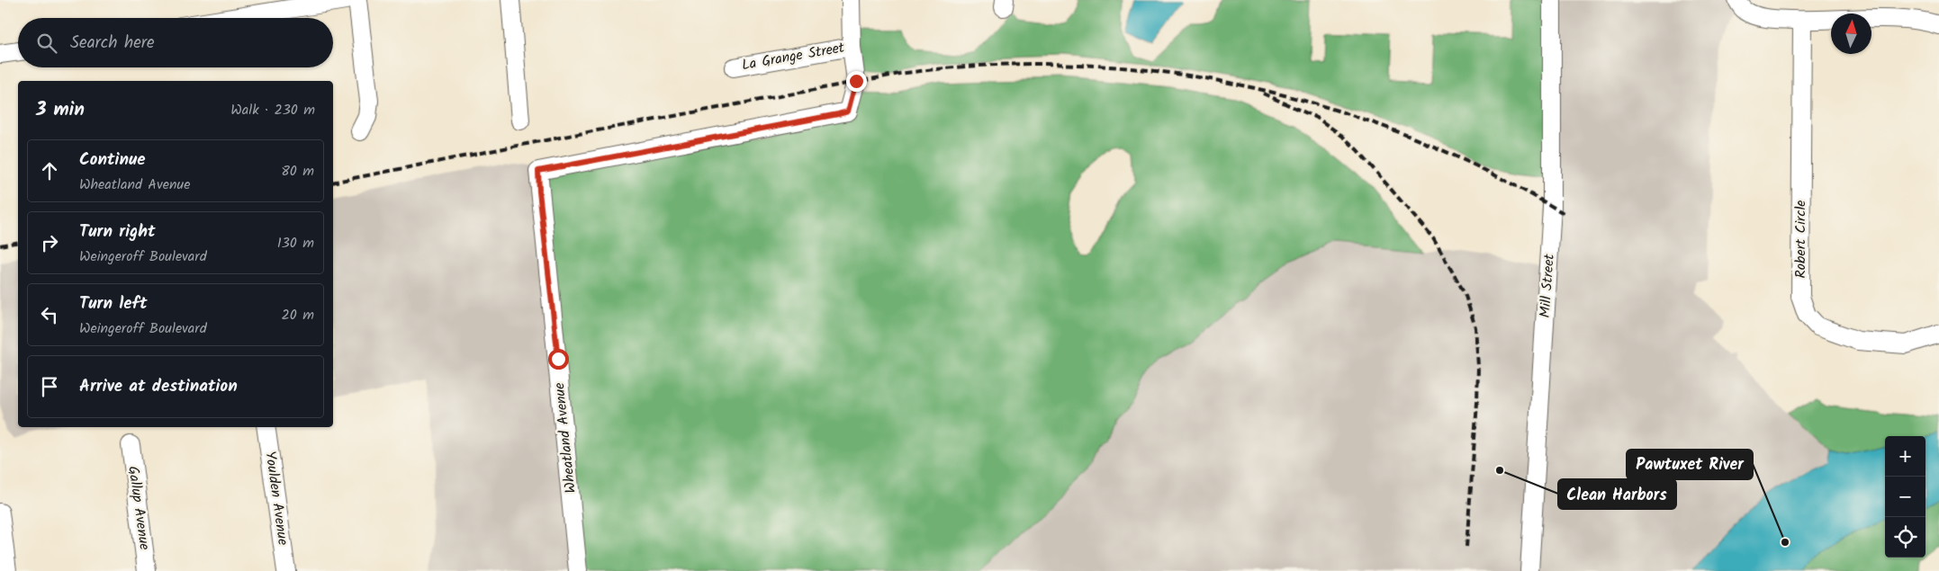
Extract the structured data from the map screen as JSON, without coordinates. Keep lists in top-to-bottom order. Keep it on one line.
{"streets":{"street":["La Grange Street","Robert Circle","Mill Street","Wheatland Avenue","Youlden Avenue","Gallup Avenue"]},"crossings":[["La Grange Street","Wheatland Avenue"]],"places":["Clean Harbors","Pawtuxet River"],"north":"top","page":{"search":"Search here","heading":["3 min","Walk · 230 m"],"list":[["Continue","Wheatland Avenue","80 m"],["Turn right","Weingeroff Boulevard","130 m"],["Turn left","Weingeroff Boulevard","20 m"],"Arrive at destination"],"map_buttons":["+","−"]}}
